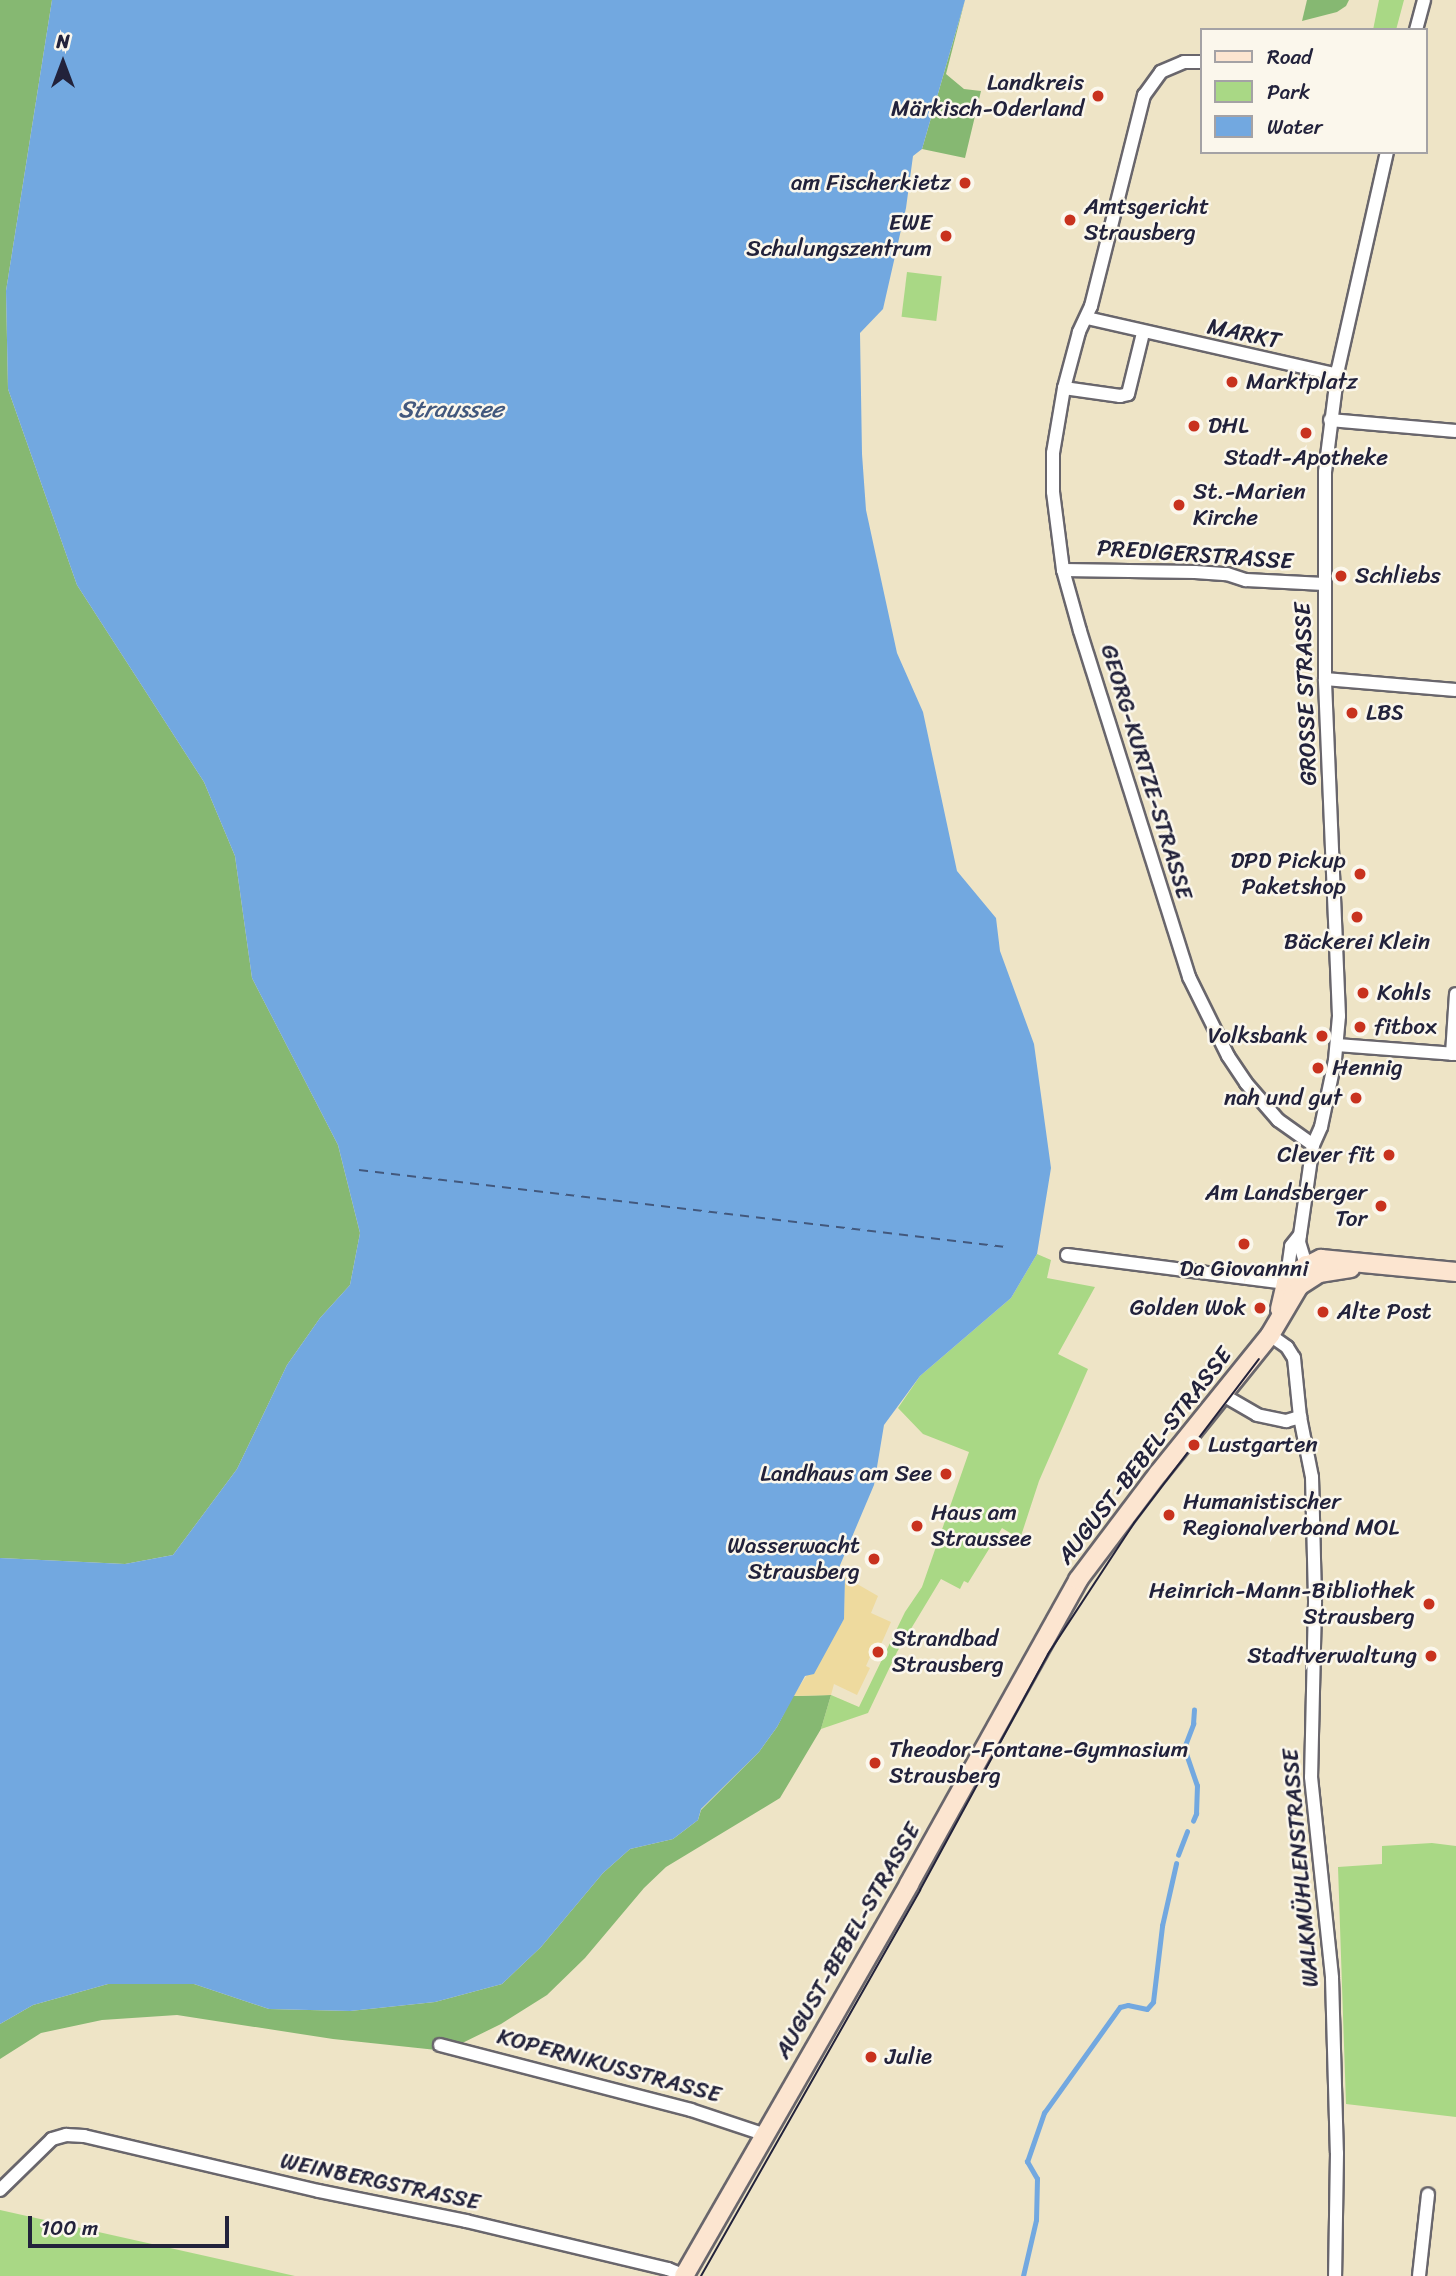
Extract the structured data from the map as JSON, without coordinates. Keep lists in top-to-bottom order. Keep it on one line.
{"streets":{"street":["MARKT","PREDIGERSTRASSE","GROSSE STRASSE","GEORG-KURTZE-STRASSE","AUGUST-BEBEL-STRASSE","WALKMÜHLENSTRASSE","KOPERNIKUSSTRASSE","WEINBERGSTRASSE"]},"crossings":[["MARKT","GROSSE STRASSE"],["MARKT","GEORG-KURTZE-STRASSE"],["PREDIGERSTRASSE","GROSSE STRASSE"],["PREDIGERSTRASSE","GEORG-KURTZE-STRASSE"],["GROSSE STRASSE","GEORG-KURTZE-STRASSE"],["GROSSE STRASSE","AUGUST-BEBEL-STRASSE"],["AUGUST-BEBEL-STRASSE","WALKMÜHLENSTRASSE"],["AUGUST-BEBEL-STRASSE","KOPERNIKUSSTRASSE"],["AUGUST-BEBEL-STRASSE","WEINBERGSTRASSE"]],"water":["Straussee"],"places":["Landkreis Märkisch-Oderland","am Fischerkietz","Amtsgericht Strausberg","EWE Schulungszentrum","Marktplatz","DHL","Stadt-Apotheke","St.-Marien Kirche","Schliebs","LBS","DPD Pickup Paketshop","Bäckerei Klein","Kohls","fitbox","Volksbank","Hennig","nah und gut","Clever fit","Am Landsberger Tor","Da Giovannni","Golden Wok","Alte Post","Lustgarten","Landhaus am See","Humanistischer Regionalverband MOL","Haus am Straussee","Wasserwacht Strausberg","Heinrich-Mann-Bibliothek Strausberg","Strandbad Strausberg","Stadtverwaltung","Theodor-Fontane-Gymnasium Strausberg","Julie"],"legend":["Road","Park","Water"],"scale_bar":"100 m","north":"top"}
